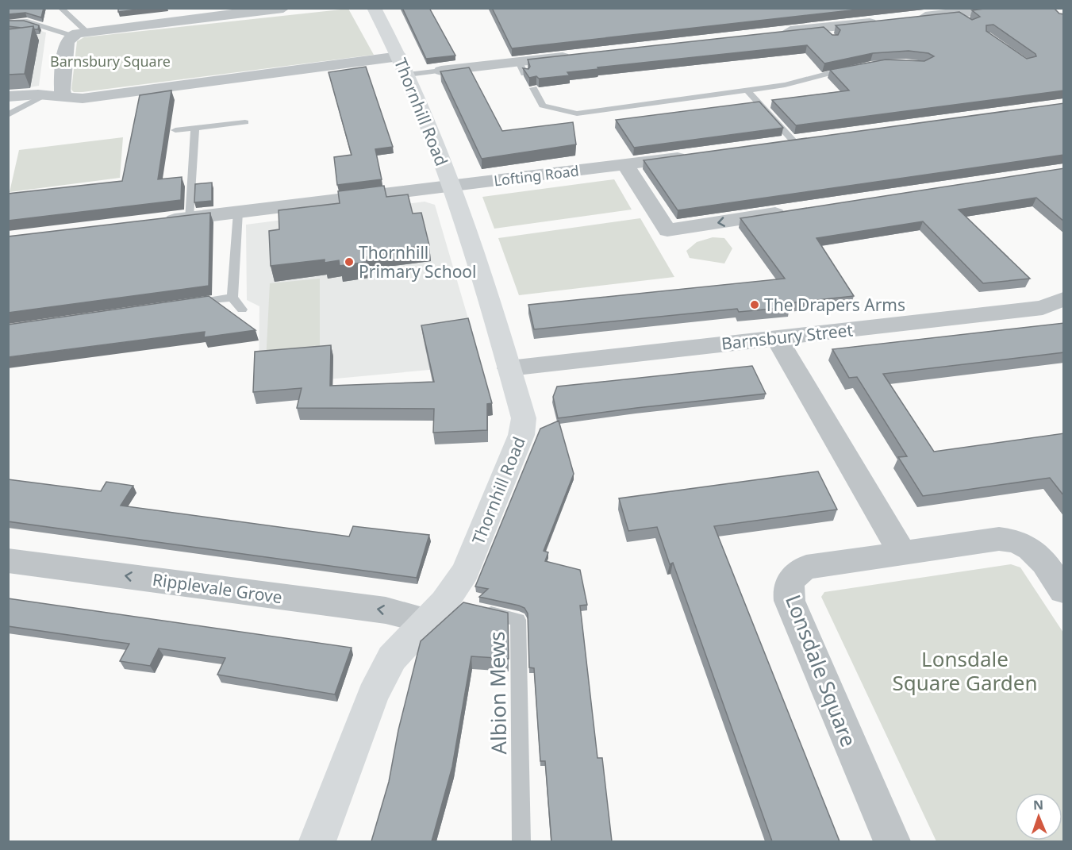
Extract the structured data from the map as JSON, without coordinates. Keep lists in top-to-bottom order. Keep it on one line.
{"streets":{"street":["Thornhill Road","Lofting Road","Barnsbury Street","Ripplevale Grove","Lonsdale Square"],"lane":["Albion Mews"]},"crossings":[["Thornhill Road","Lofting Road"],["Thornhill Road","Barnsbury Street"],["Thornhill Road","Ripplevale Grove"],["Thornhill Road","Albion Mews"],["Ripplevale Grove","Albion Mews"]],"one_way":["Ripplevale Grove"],"parks":["Barnsbury Square","Lonsdale Square Garden"],"places":["Thornhill Primary School","The Drapers Arms"],"north":"top"}
